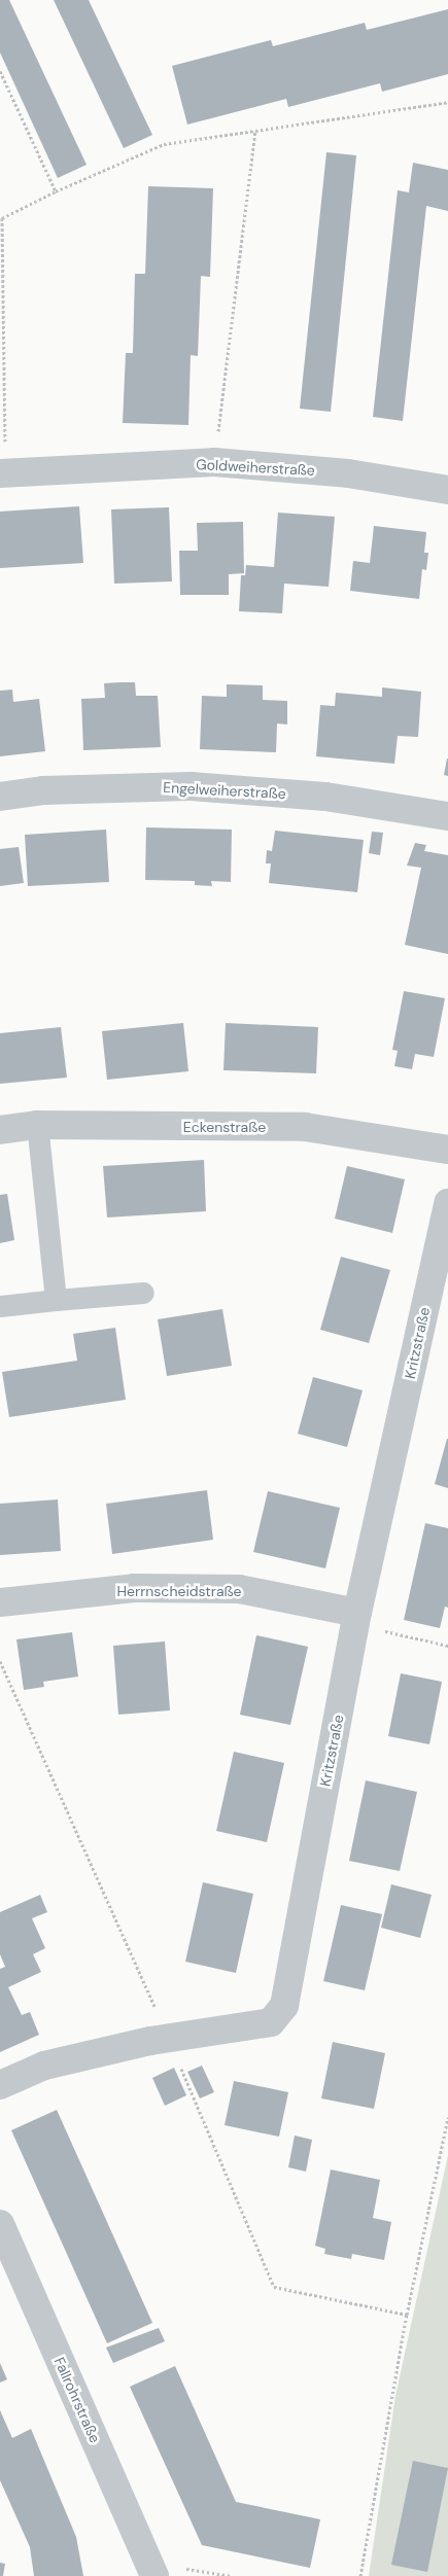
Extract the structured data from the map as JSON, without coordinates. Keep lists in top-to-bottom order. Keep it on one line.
{"streets":{"street":["Goldweiherstraße","Engelweiherstraße","Eckenstraße","Kritzstraße","Herrnscheidstraße","Fallrohrstraße"]},"crossings":[["Kritzstraße","Herrnscheidstraße"]]}
